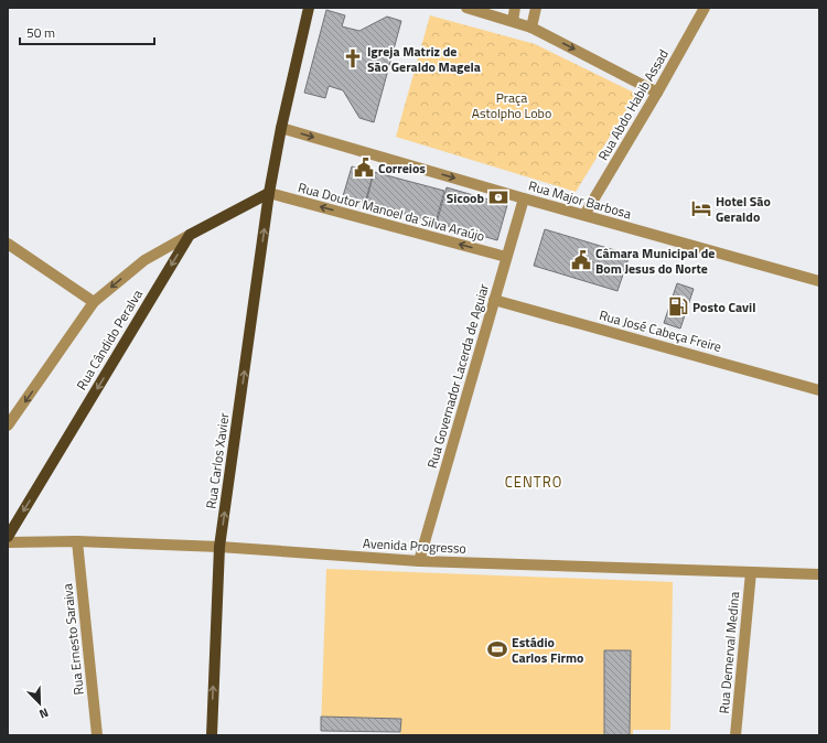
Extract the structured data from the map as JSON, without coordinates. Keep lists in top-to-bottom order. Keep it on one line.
{"streets":{"main road":["Rua Cândido Peralva","Rua Carlos Xavier"],"street":["Rua Abdo Habib Assad","Rua Major Barbosa","Rua Doutor Manoel da Silva Araújo","Rua José Cabeça Freire","Rua Governador Lacerda de Aguiar","Avenida Progresso","Rua Ernesto Saraiva","Rua Demerval Medina"]},"crossings":[["Rua Abdo Habib Assad","Rua Major Barbosa"],["Rua Major Barbosa","Rua Governador Lacerda de Aguiar"],["Rua Major Barbosa","Rua Carlos Xavier"],["Rua Doutor Manoel da Silva Araújo","Rua Governador Lacerda de Aguiar"],["Rua Doutor Manoel da Silva Araújo","Rua Carlos Xavier"],["Rua José Cabeça Freire","Rua Governador Lacerda de Aguiar"],["Rua Governador Lacerda de Aguiar","Avenida Progresso"],["Rua Carlos Xavier","Avenida Progresso"],["Avenida Progresso","Rua Ernesto Saraiva"],["Avenida Progresso","Rua Demerval Medina"]],"one_way":["Rua Major Barbosa","Rua Doutor Manoel da Silva Araújo","Rua Cândido Peralva","Rua Carlos Xavier"],"districts":["CENTRO"],"parks":["Praça Astolpho Lobo"],"places":{"church":["Igreja Matriz de São Geraldo Magela"],"public building":["Correios","Câmara Municipal de Bom Jesus do Norte"],"bank":["Sicoob"],"hotel":["Hotel São Geraldo"],"fuel station":["Posto Cavil"],"sports":["Estádio Carlos Firmo"]},"scale_bar":"50 m","north":"bottom right"}
